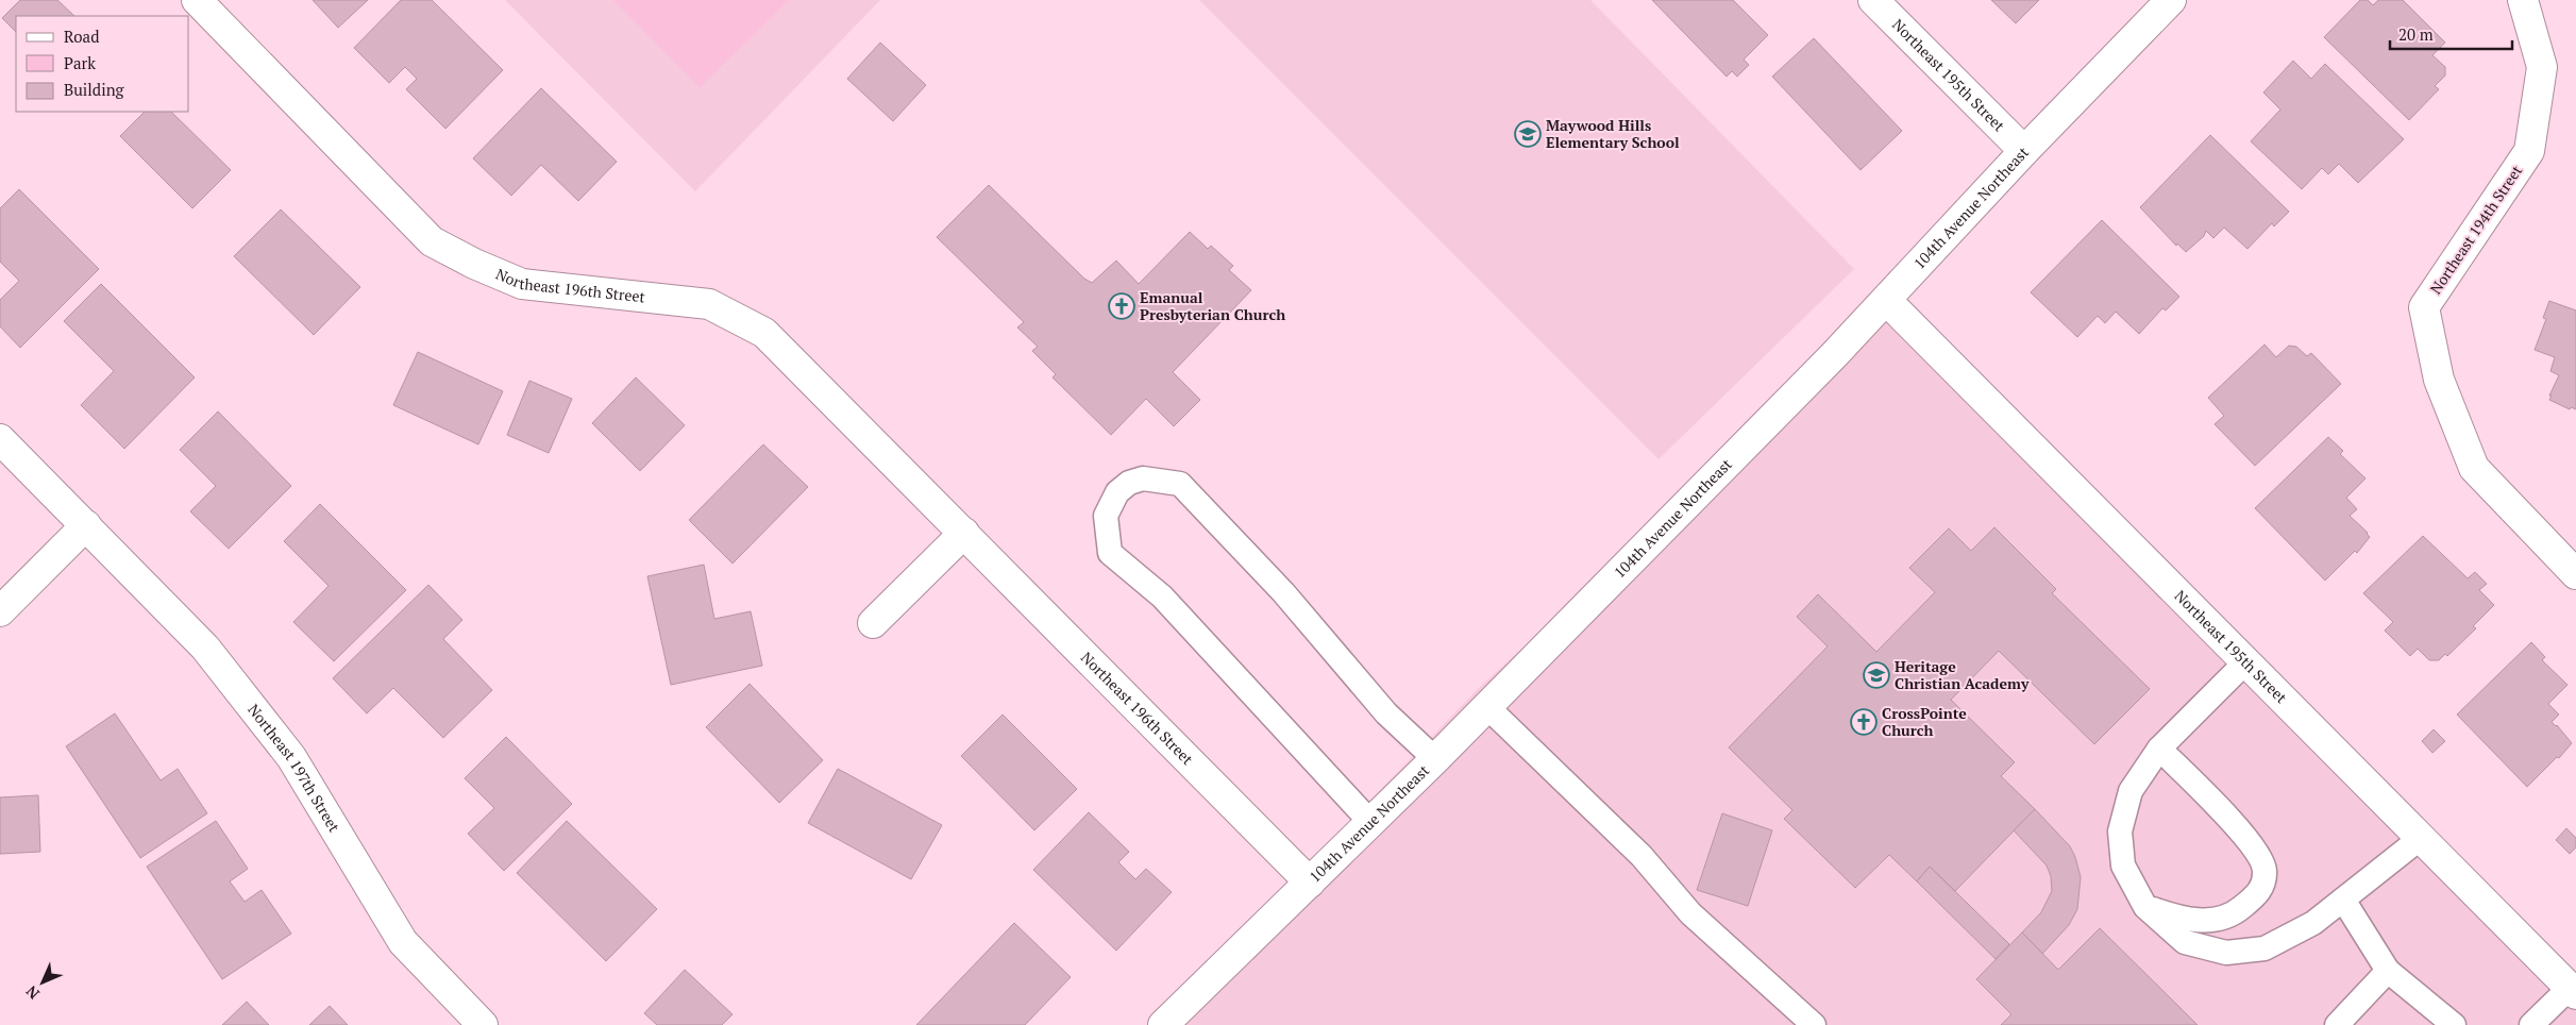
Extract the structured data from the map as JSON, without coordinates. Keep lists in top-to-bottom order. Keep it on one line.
{"streets":{"street":["Northeast 195th Street","104th Avenue Northeast","Northeast 194th Street","Northeast 196th Street","Northeast 197th Street"]},"crossings":[["Northeast 195th Street","104th Avenue Northeast"],["104th Avenue Northeast","Northeast 196th Street"]],"places":{"school or university":["Maywood Hills Elementary School","Heritage Christian Academy"],"church":["Emanual Presbyterian Church","CrossPointe Church"]},"legend":["Road","Park","Building"],"scale_bar":"20 m","north":"bottom left"}
